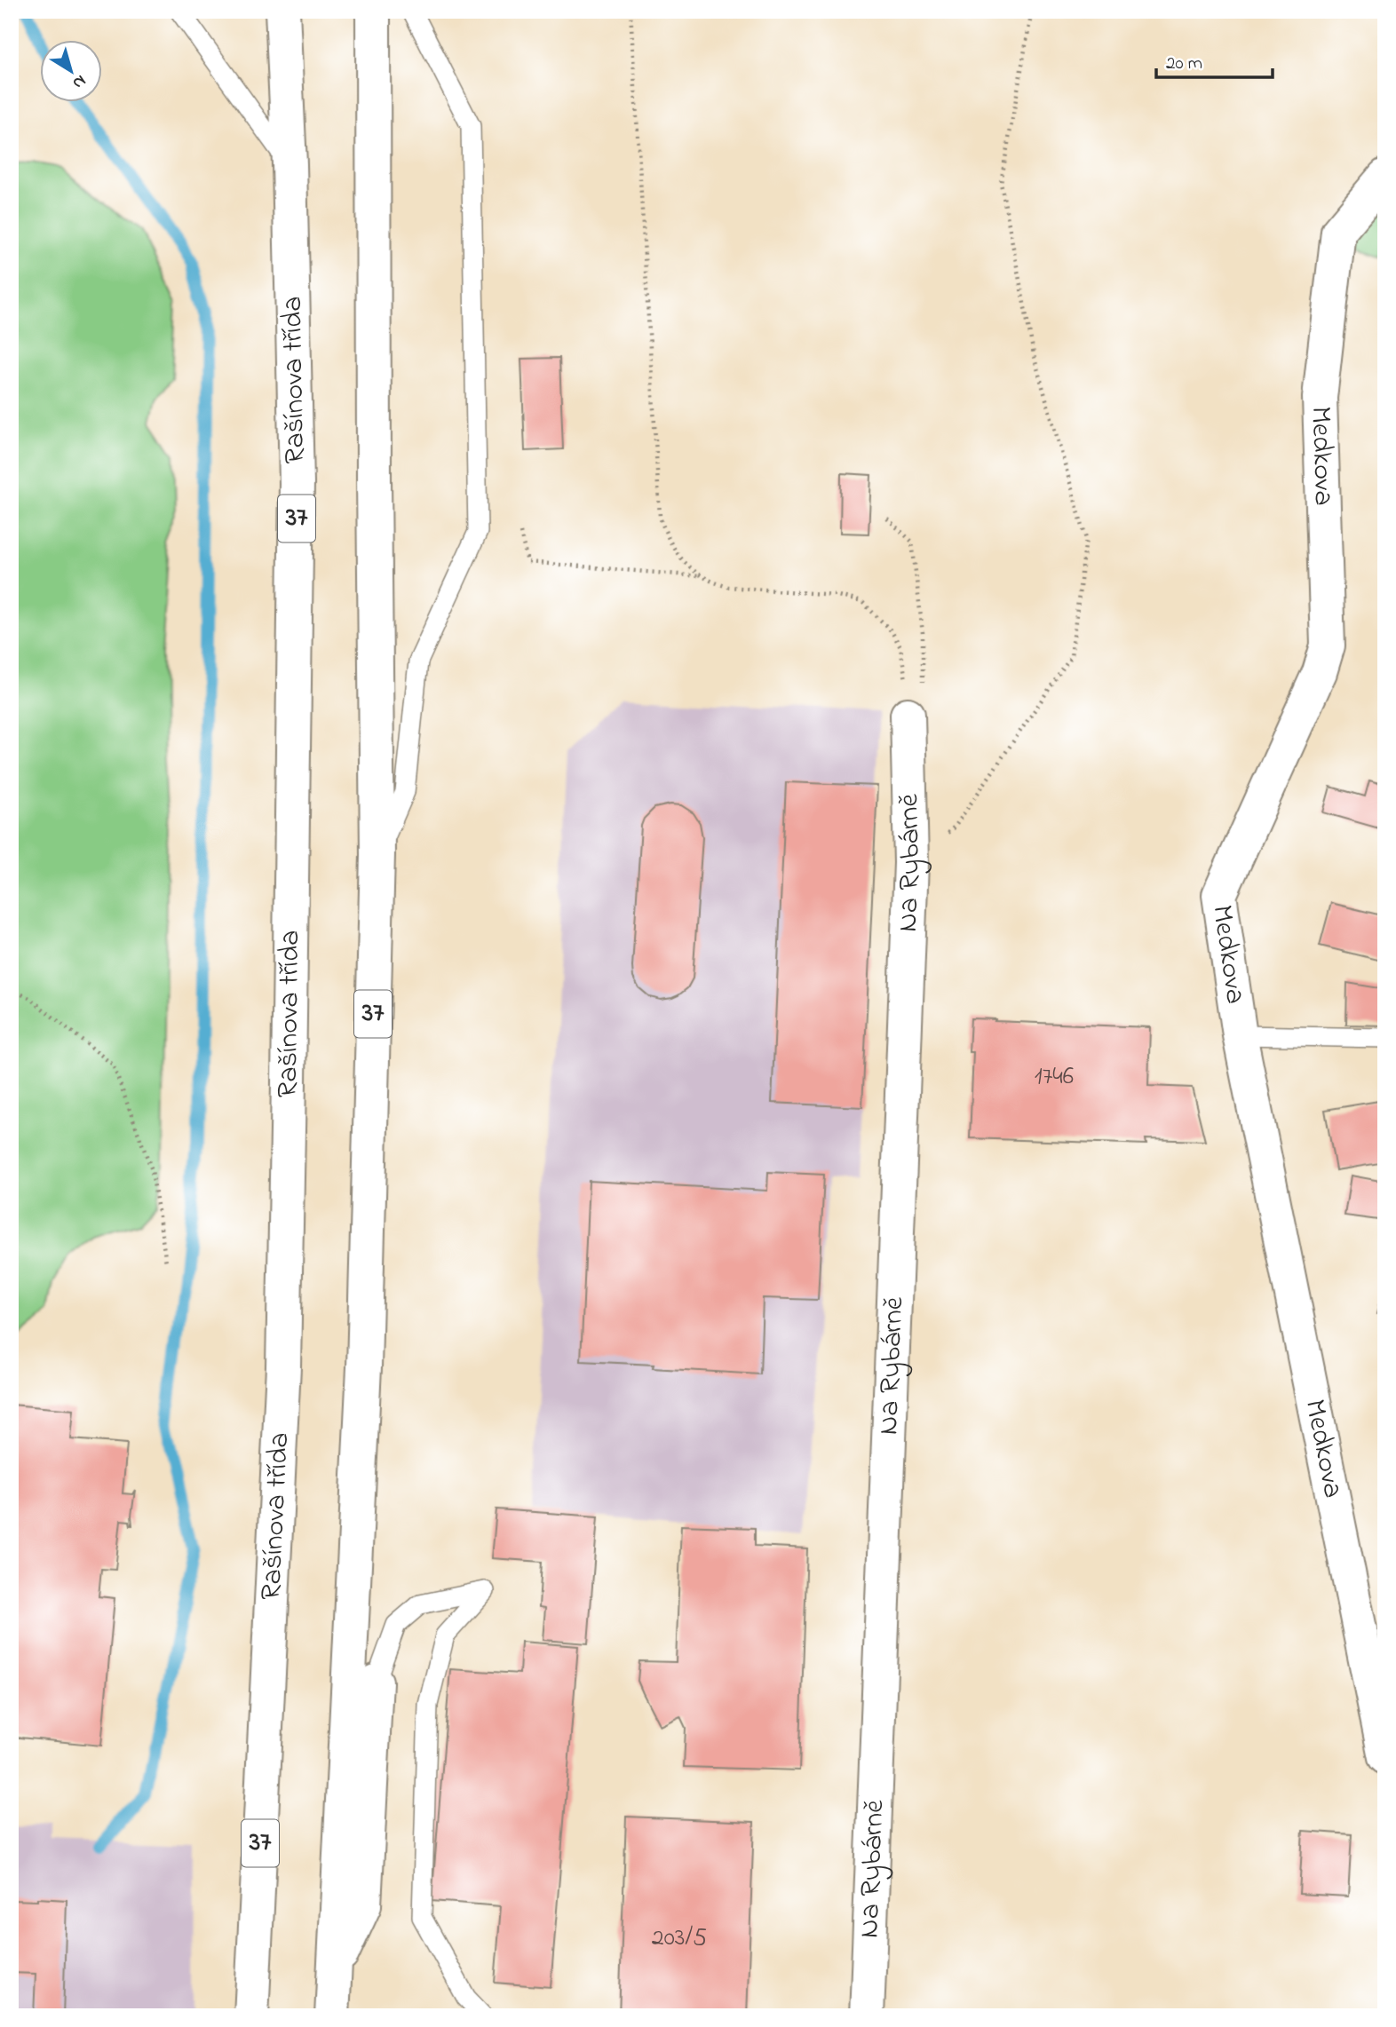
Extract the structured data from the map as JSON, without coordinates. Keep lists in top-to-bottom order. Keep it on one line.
{"streets":{"main road":["Rašínova třída","Medkova","37","Na Rybárně"]},"house_numbers":["1746","203/5"],"scale_bar":"20 m","north":"bottom right"}
